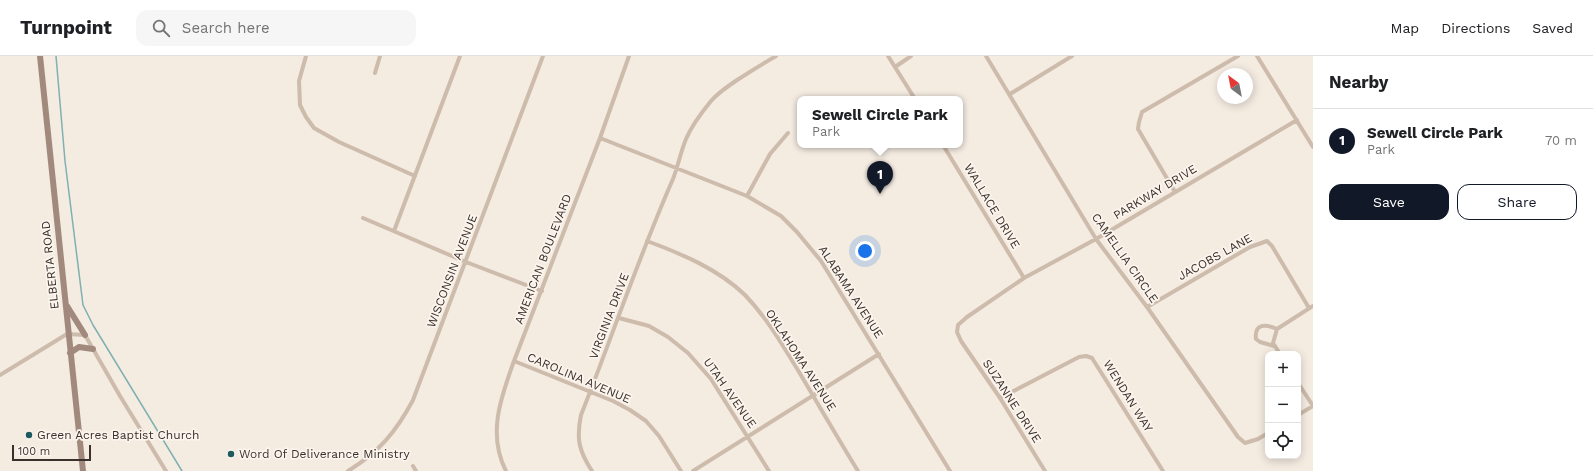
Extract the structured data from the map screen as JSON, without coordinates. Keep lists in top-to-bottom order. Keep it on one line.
{"streets":{"street":["PARKWAY DRIVE","WALLACE DRIVE","JACOBS LANE","CAMELLIA CIRCLE","AMERICAN BOULEVARD","ELBERTA ROAD","WISCONSIN AVENUE","ALABAMA AVENUE","VIRGINIA DRIVE","OKLAHOMA AVENUE","CAROLINA AVENUE","UTAH AVENUE","WENDAN WAY","SUZANNE DRIVE"]},"crossings":[["PARKWAY DRIVE","WALLACE DRIVE"],["PARKWAY DRIVE","CAMELLIA CIRCLE"],["PARKWAY DRIVE","SUZANNE DRIVE"],["JACOBS LANE","CAMELLIA CIRCLE"],["AMERICAN BOULEVARD","ALABAMA AVENUE"],["AMERICAN BOULEVARD","CAROLINA AVENUE"],["ALABAMA AVENUE","VIRGINIA DRIVE"],["VIRGINIA DRIVE","OKLAHOMA AVENUE"],["VIRGINIA DRIVE","CAROLINA AVENUE"],["VIRGINIA DRIVE","UTAH AVENUE"],["WENDAN WAY","SUZANNE DRIVE"]],"places":["Green Acres Baptist Church","Word Of Deliverance Ministry"],"scale_bar":"100 m","north":"top left","page":{"header":"Turnpoint","search":"Search here","nav":["Map","Directions","Saved"],"heading":"Nearby","popup":["Sewell Circle Park","Park"],"list":[{"mark":"1","name":"Sewell Circle Park","note":"Park","value":"70 m"}],"pins":"1","buttons":["Save","Share"],"map_buttons":["+","−"],"scale":"100 m"}}
